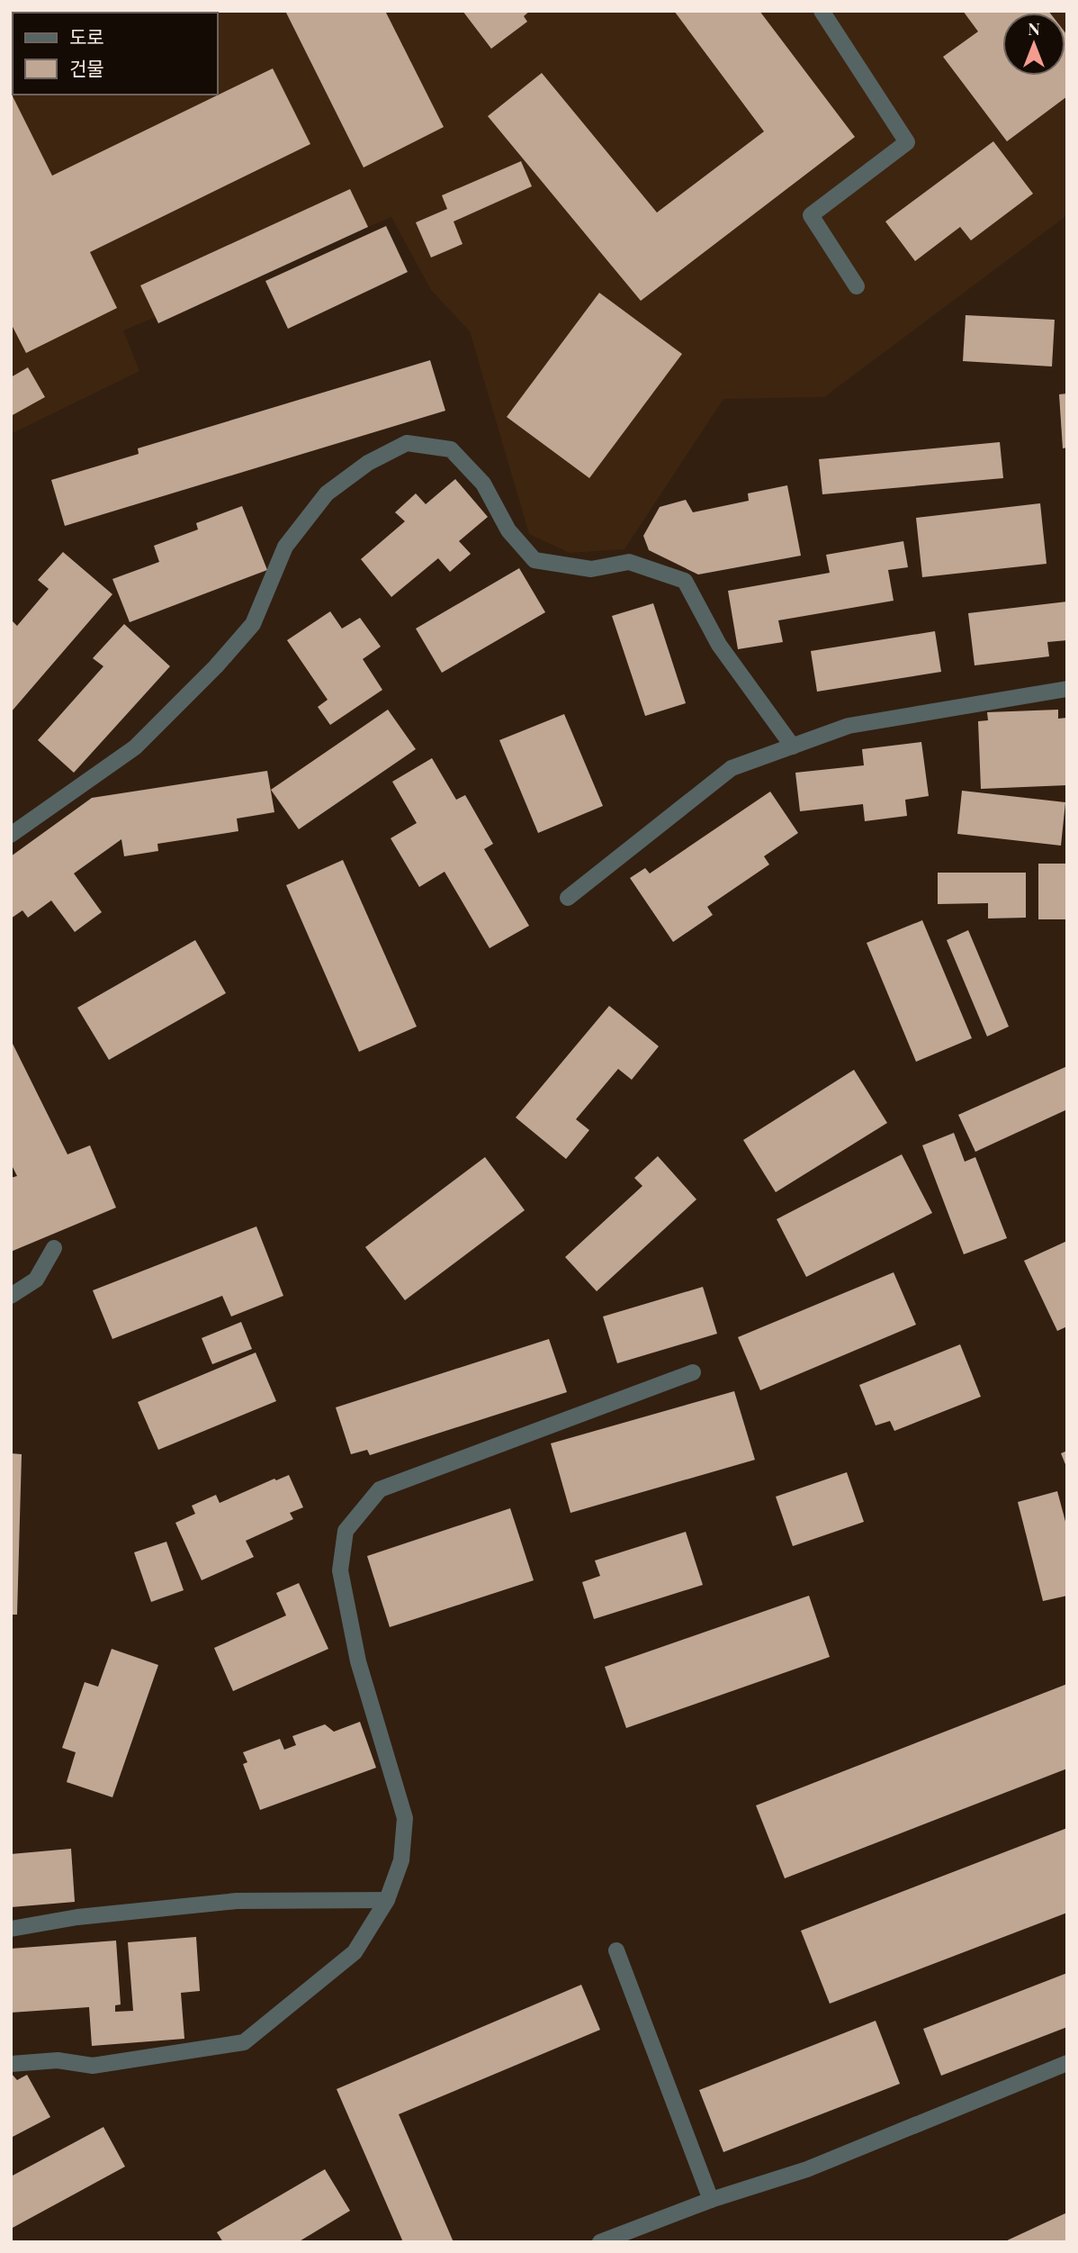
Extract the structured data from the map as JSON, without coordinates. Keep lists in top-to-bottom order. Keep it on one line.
{"legend":["도로","건물"],"north":"top"}
